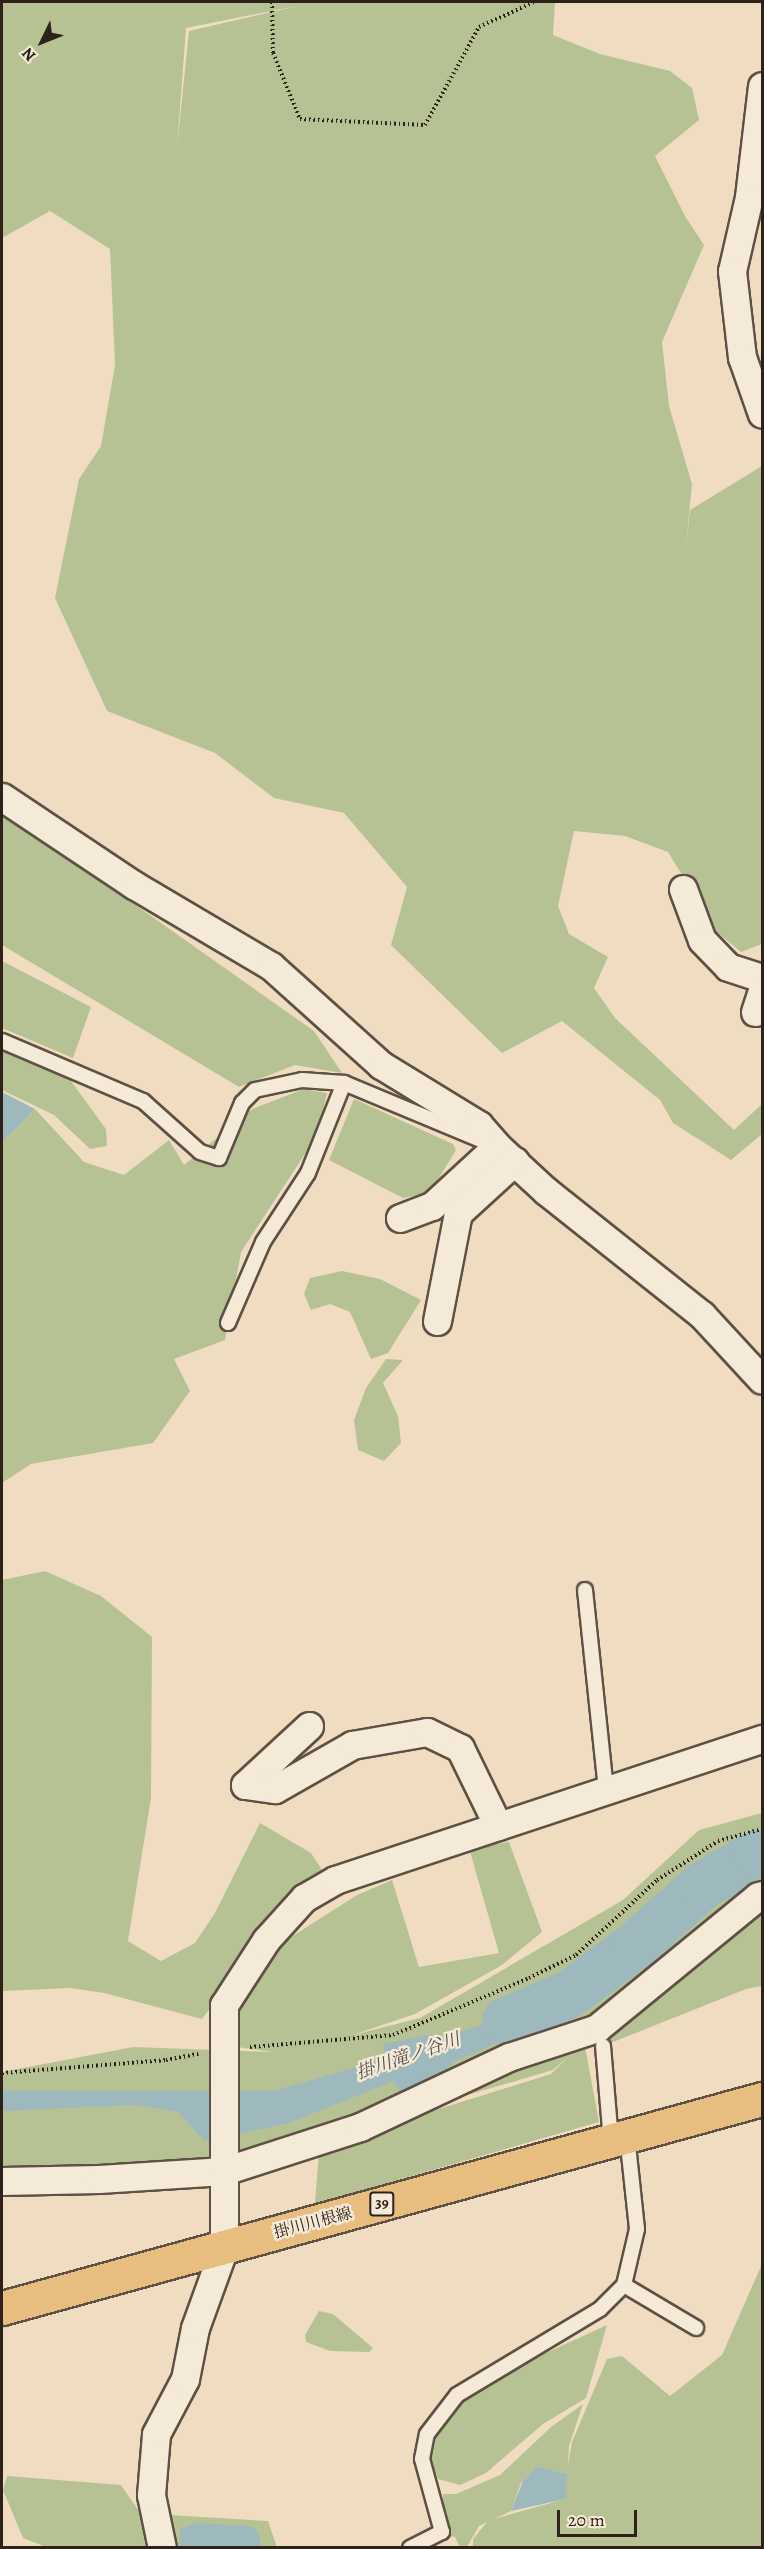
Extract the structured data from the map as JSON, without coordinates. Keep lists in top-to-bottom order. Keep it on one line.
{"streets":{"main road":["39","掛川川根線"]},"water":["掛川滝ノ谷川"],"scale_bar":"20 m","north":"bottom left"}
